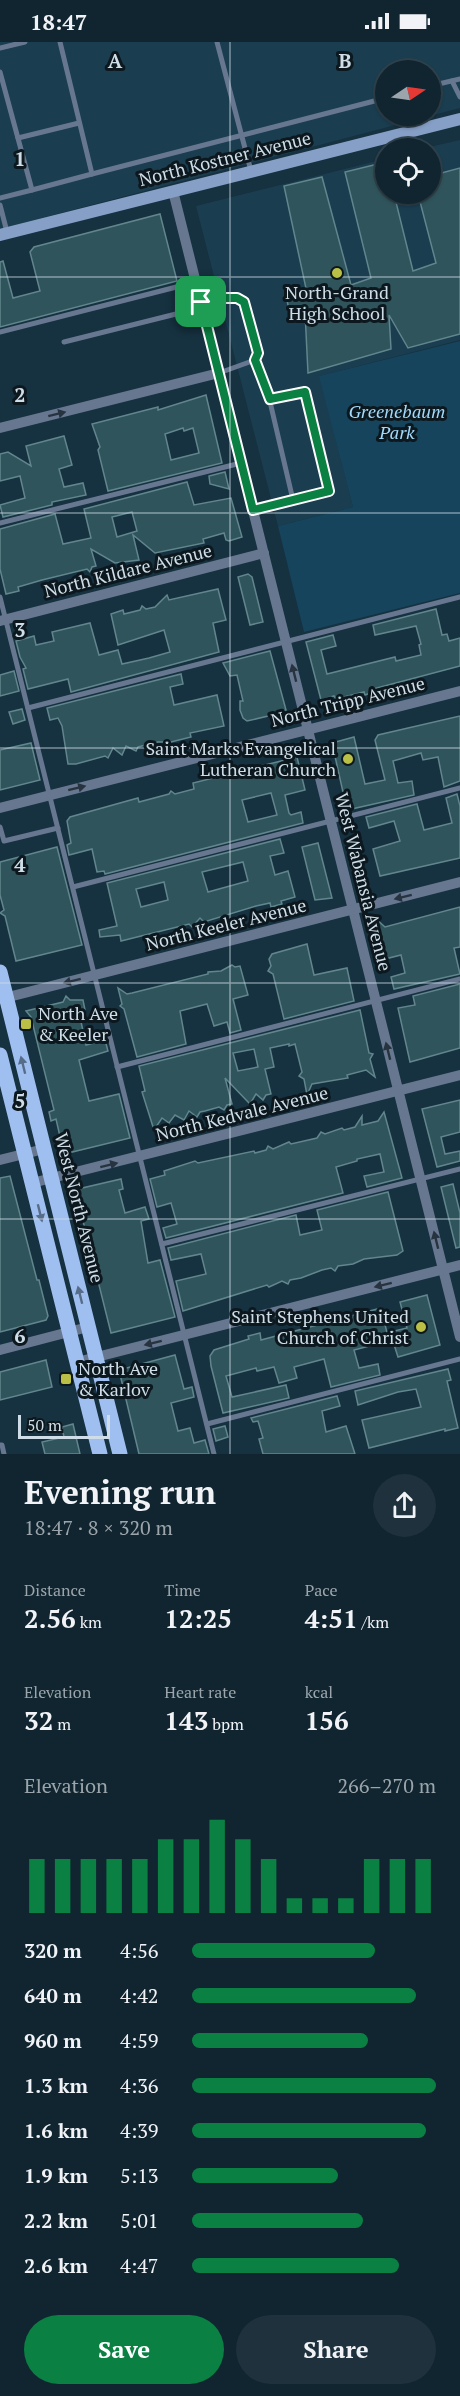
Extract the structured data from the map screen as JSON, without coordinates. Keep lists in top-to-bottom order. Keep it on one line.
{"streets":{"main road":["West North Avenue"],"street":["North Kostner Avenue","North Kildare Avenue","North Tripp Avenue","West Wabansia Avenue","North Keeler Avenue","North Kedvale Avenue"]},"crossings":[["North Kostner Avenue","West Wabansia Avenue"],["North Kildare Avenue","West Wabansia Avenue"],["North Tripp Avenue","West Wabansia Avenue"],["West Wabansia Avenue","North Keeler Avenue"],["West Wabansia Avenue","North Kedvale Avenue"],["North Keeler Avenue","West North Avenue"],["North Kedvale Avenue","West North Avenue"]],"one_way":["North Tripp Avenue","North Keeler Avenue"],"parks":["Greenebaum Park"],"places":{"other":["North-Grand High School","Saint Marks Evangelical Lutheran Church","Saint Stephens United Church of Christ"],"transit":["North Ave & Keeler","North Ave & Karlov"]},"scale_bar":"50 m","north":"right","page":{"status":"18:47","scale":"50 m","heading":["Evening run","18:47 · 8 × 320 m"],"stats":[["Distance","2.56 km"],["Time","12:25"],["Pace","4:51 /km"],["Elevation","32 m"],["Heart rate","143 bpm"],["kcal","156"]],"chart":["Elevation","266–270 m"],"list":[{"name":"320 m","note":"4:56"},{"name":"640 m","note":"4:42"},{"name":"960 m","note":"4:59"},{"name":"1.3 km","note":"4:36"},{"name":"1.6 km","note":"4:39"},{"name":"1.9 km","note":"5:13"},{"name":"2.2 km","note":"5:01"},{"name":"2.6 km","note":"4:47"}],"buttons":["Save","Share"]},"grid":{"columns":["A","B"],"rows":["1","2","3","4","5","6"]}}
